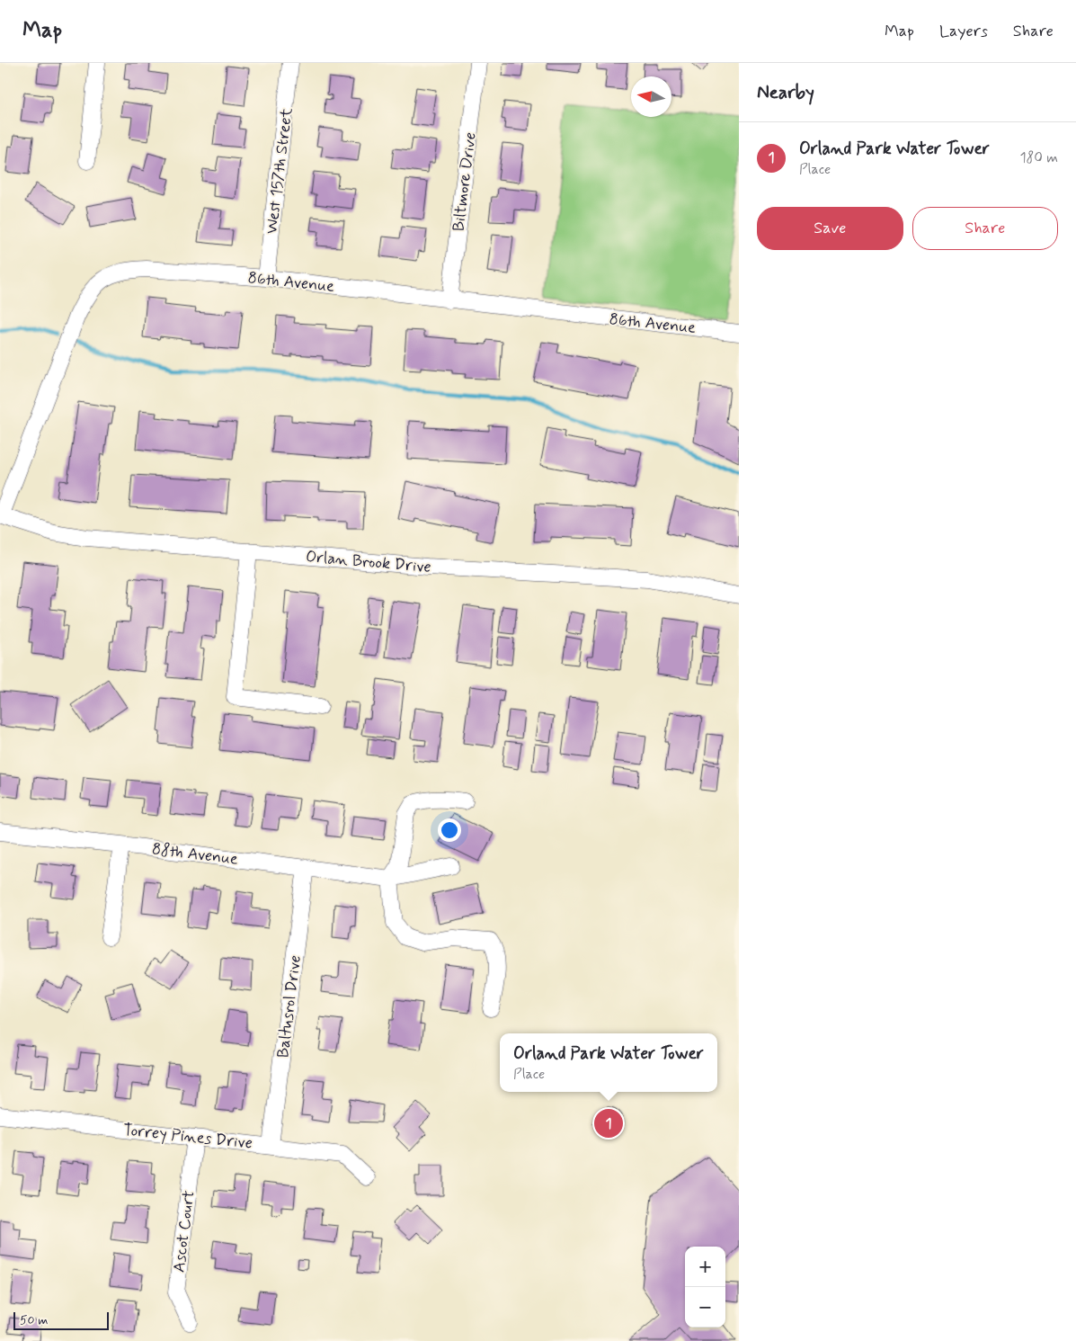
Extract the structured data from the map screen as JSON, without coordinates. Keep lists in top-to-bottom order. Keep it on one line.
{"streets":{"street":["West 157th Street","Biltmore Drive","86th Avenue","Orlan Brook Drive","88th Avenue","Baltusrol Drive","Torrey Pines Drive","Ascot Court"]},"crossings":[["West 157th Street","86th Avenue"],["Biltmore Drive","86th Avenue"],["86th Avenue","Orlan Brook Drive"],["88th Avenue","Baltusrol Drive"],["Baltusrol Drive","Torrey Pines Drive"],["Torrey Pines Drive","Ascot Court"]],"scale_bar":"50 m","north":"left","page":{"header":"Map","nav":["Map","Layers","Share"],"heading":"Nearby","list":[{"mark":"1","name":"Orland Park Water Tower","note":"Place","value":"180 m"}],"buttons":["Save","Share"],"popup":["Orland Park Water Tower","Place"],"pins":"1","map_buttons":["+","−"],"scale":"50 m"}}
